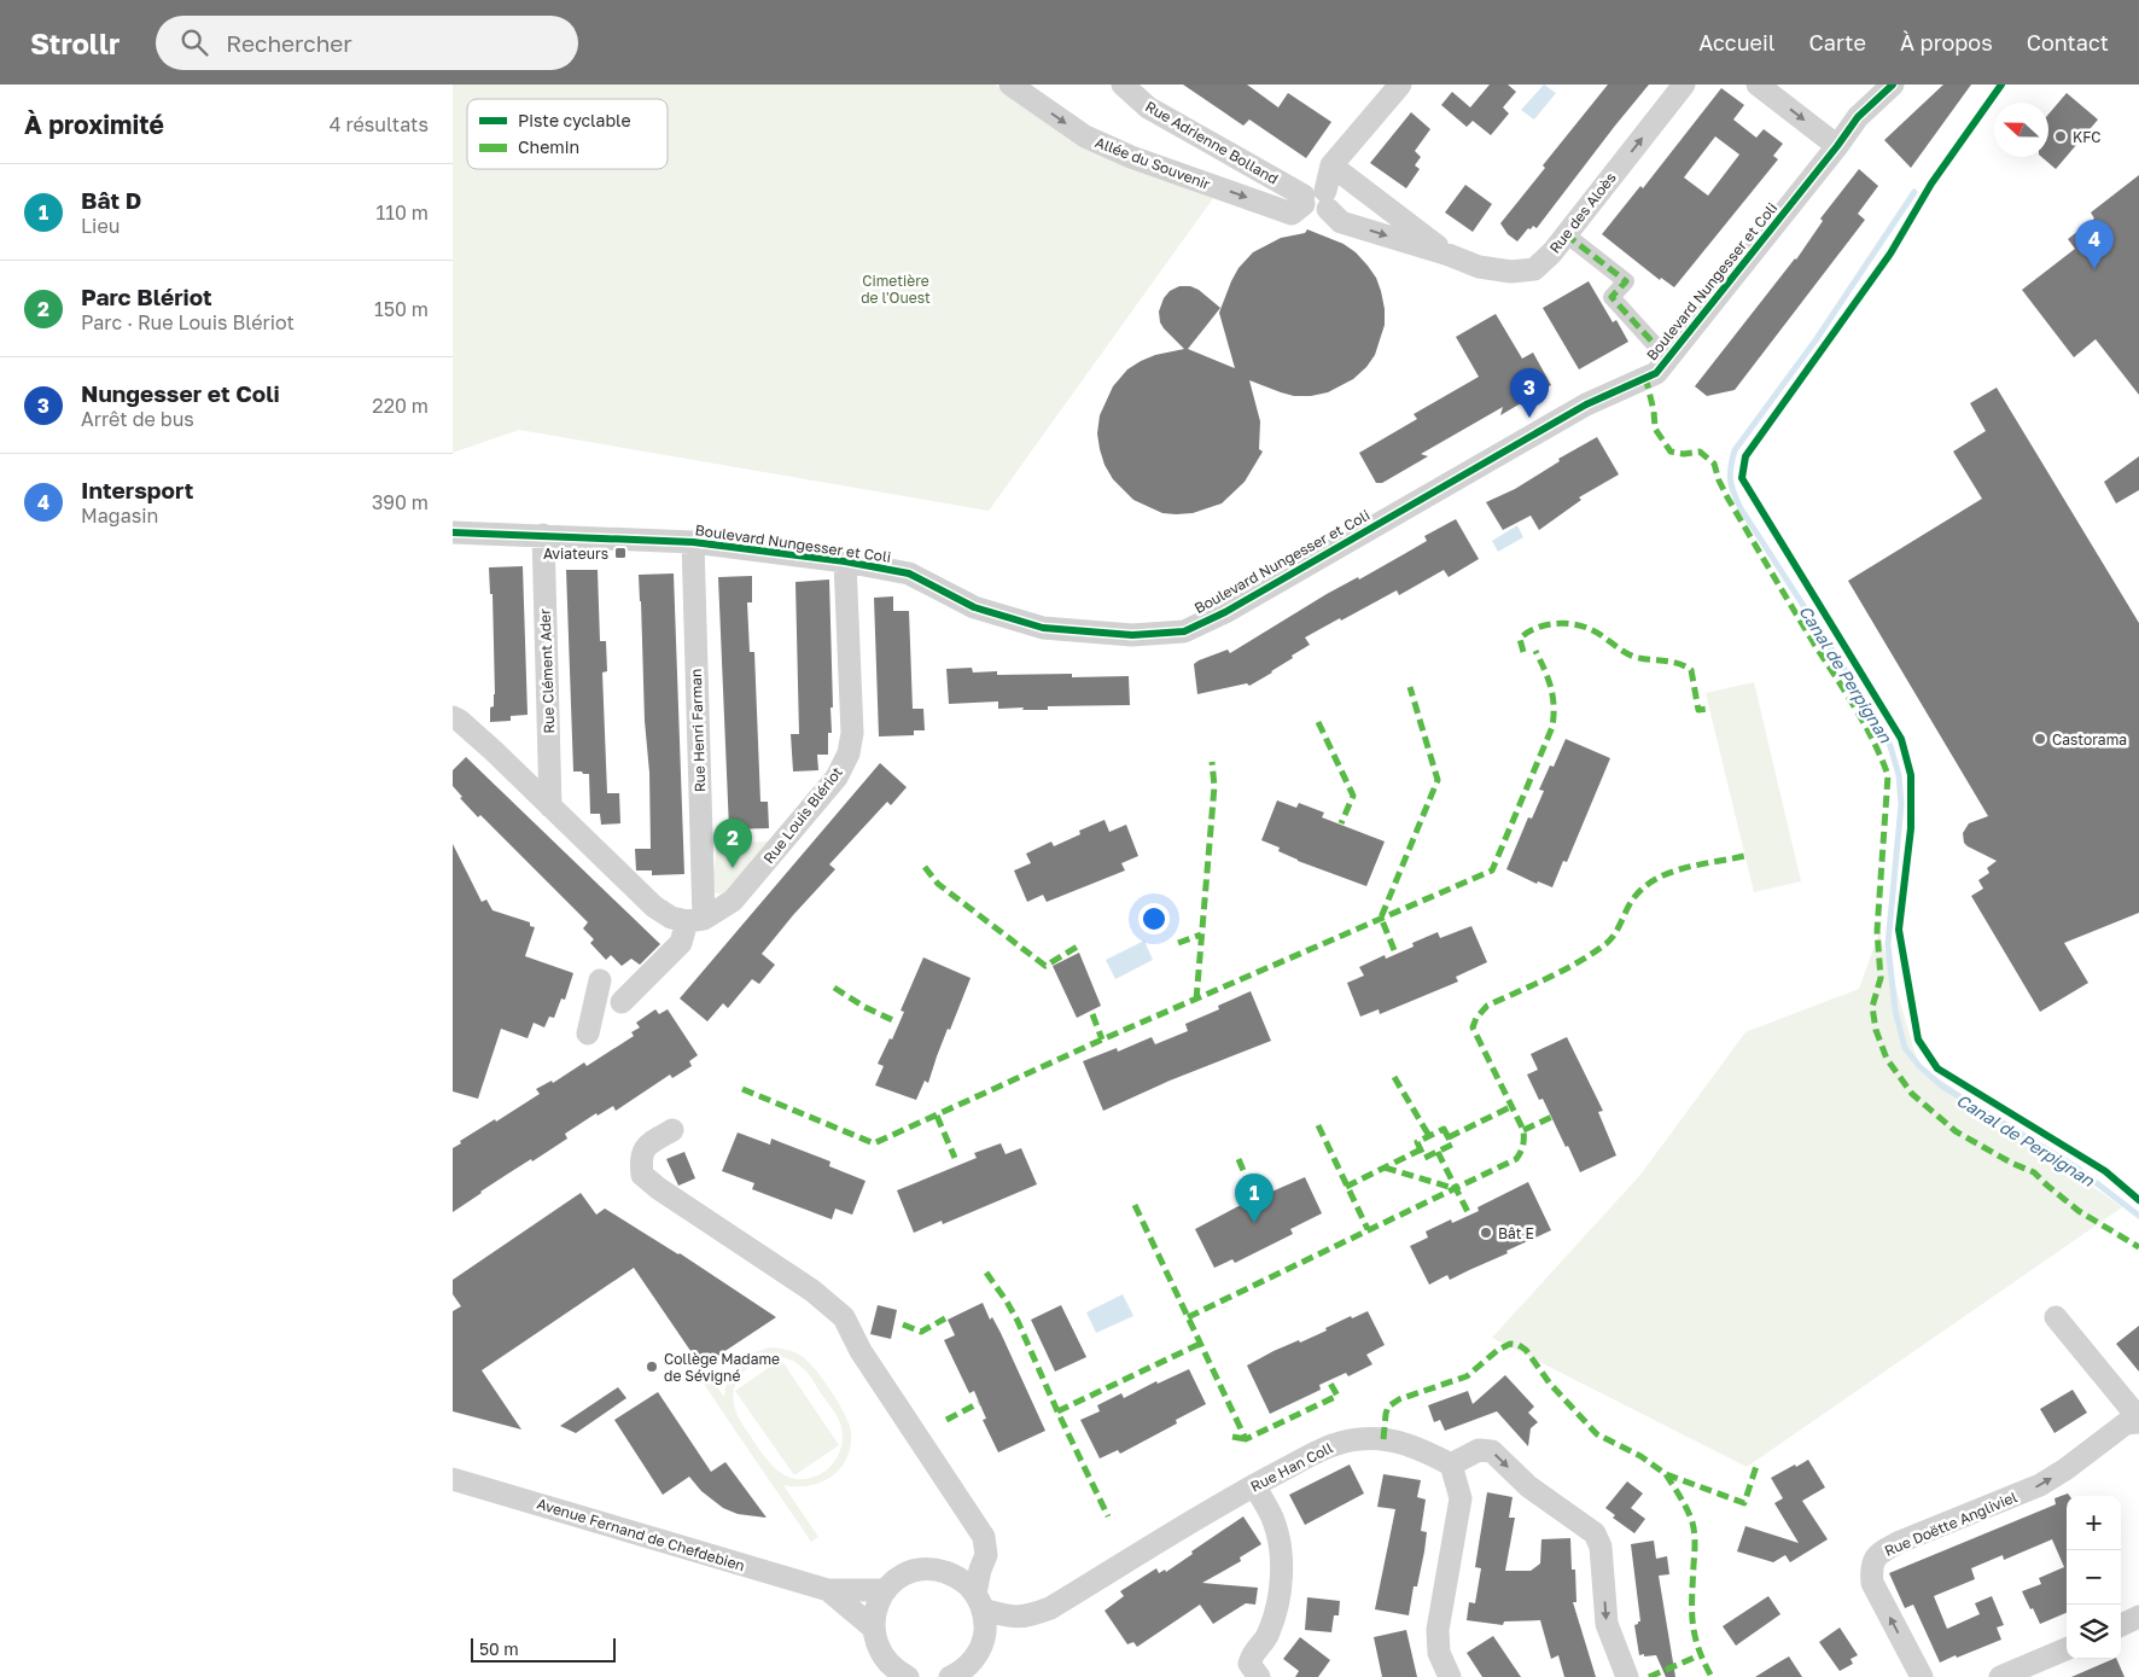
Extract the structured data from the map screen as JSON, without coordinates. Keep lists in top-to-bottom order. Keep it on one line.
{"streets":{"street":["Rue Adrienne Bolland","Allée du Souvenir","Rue des Aloès","Boulevard Nungesser et Coli","Rue Clément Ader","Rue Henri Farman","Rue Louis Blériot","Rue Han Coll","Rue Doëtte Angliviel","Avenue Fernand de Chefdebien"]},"crossings":[["Rue Adrienne Bolland","Allée du Souvenir"],["Boulevard Nungesser et Coli","Rue Clément Ader"],["Boulevard Nungesser et Coli","Rue Henri Farman"],["Boulevard Nungesser et Coli","Rue Louis Blériot"],["Rue Henri Farman","Rue Louis Blériot"]],"one_way":["Allée du Souvenir"],"water":["Canal de Perpignan"],"parks":["Cimetière de l'Ouest"],"places":{"other":["KFC","Castorama","Bât E","Collège Madame de Sévigné"],"transit":["Aviateurs"]},"legend":["Piste cyclable","Chemin"],"scale_bar":"50 m","north":"left","page":{"header":"Strollr","search":"Rechercher","nav":["Accueil","Carte","À propos","Contact"],"heading":["À proximité","4 résultats"],"list":[{"mark":"1","name":"Bât D","note":"Lieu","value":"110 m"},{"mark":"2","name":"Parc Blériot","note":"Parc · Rue Louis Blériot","value":"150 m"},{"mark":"3","name":"Nungesser et Coli","note":"Arrêt de bus","value":"220 m"},{"mark":"4","name":"Intersport","note":"Magasin","value":"390 m"}],"pins":["4","3","2","1"],"map_buttons":["+","−"],"scale":"50 m"}}
